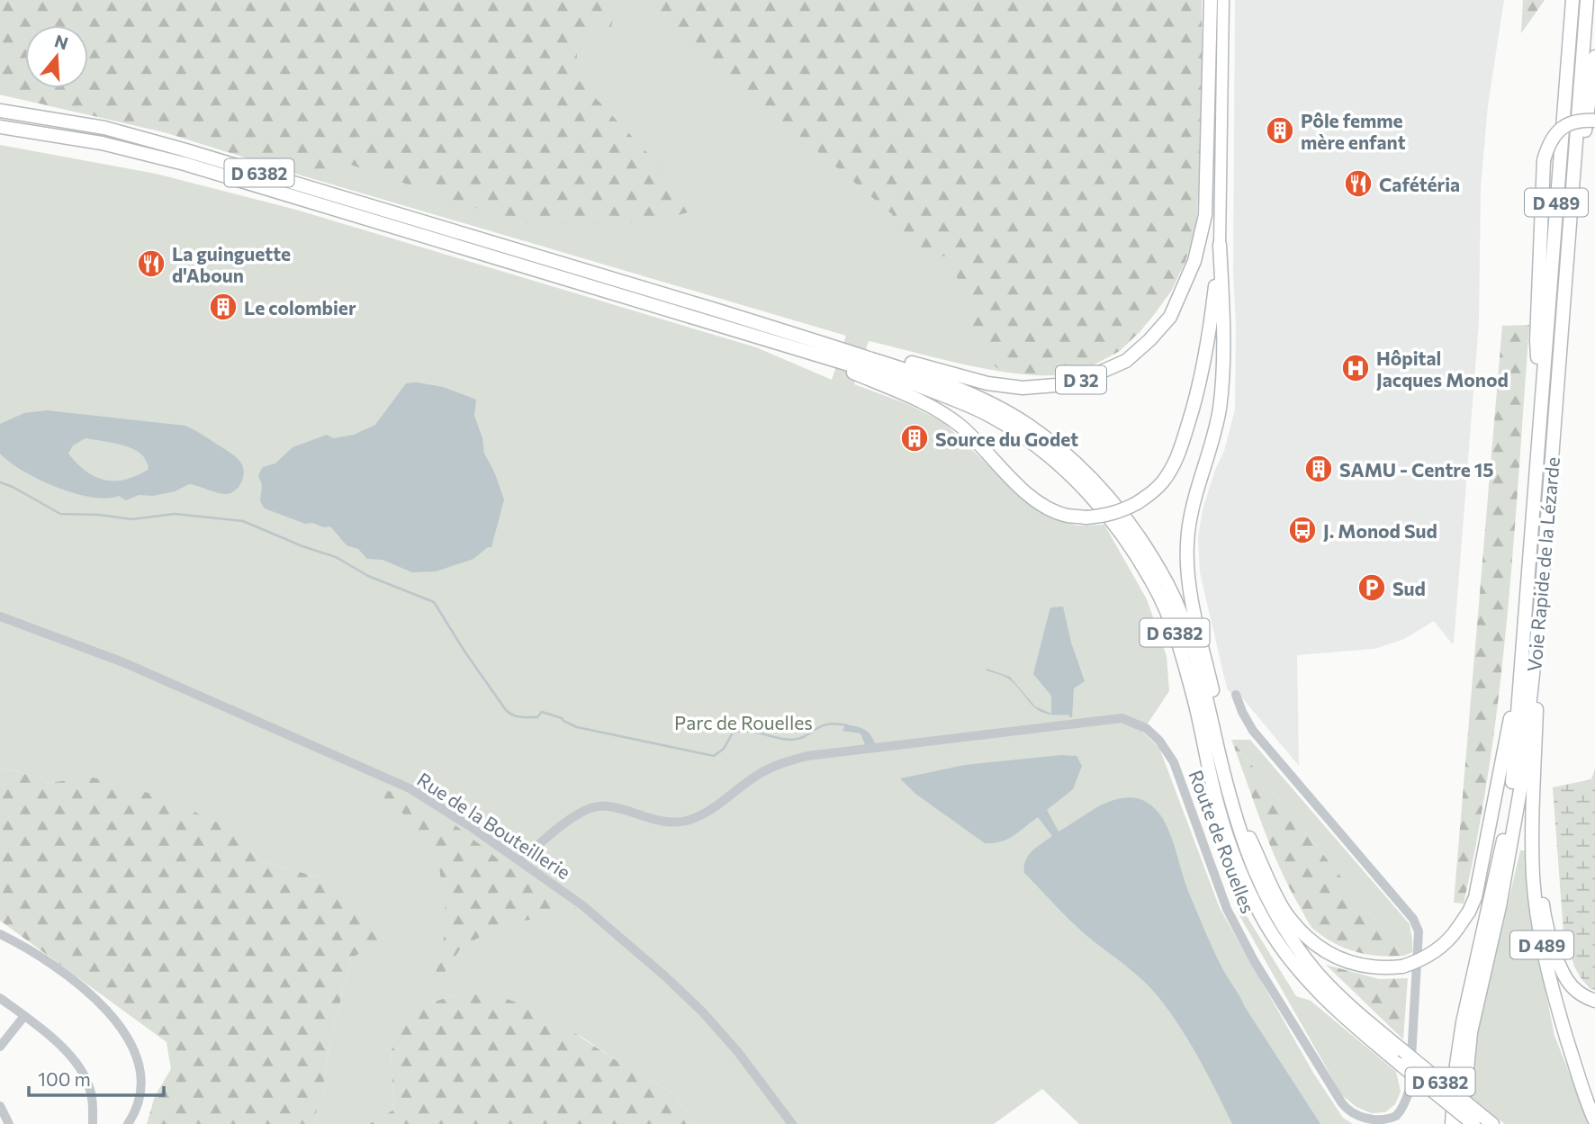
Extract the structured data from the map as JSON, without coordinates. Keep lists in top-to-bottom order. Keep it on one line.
{"streets":{"highway":["D 6382","D 489","D 32","Voie Rapide de la Lézarde"],"street":["Rue de la Bouteillerie","Route de Rouelles"]},"crossings":[["D 6382","D 32"],["D 489","Voie Rapide de la Lézarde"],["Rue de la Bouteillerie","Route de Rouelles"]],"parks":["Parc de Rouelles"],"places":{"building":["Pôle femme mère enfant","Le colombier","Source du Godet","SAMU - Centre 15"],"restaurant":["Cafétéria","La guinguette d'Aboun"],"hospital":["Hôpital Jacques Monod"],"bus stop":["J. Monod Sud"],"parking":["Sud"]},"scale_bar":"100 m","north":"top"}
